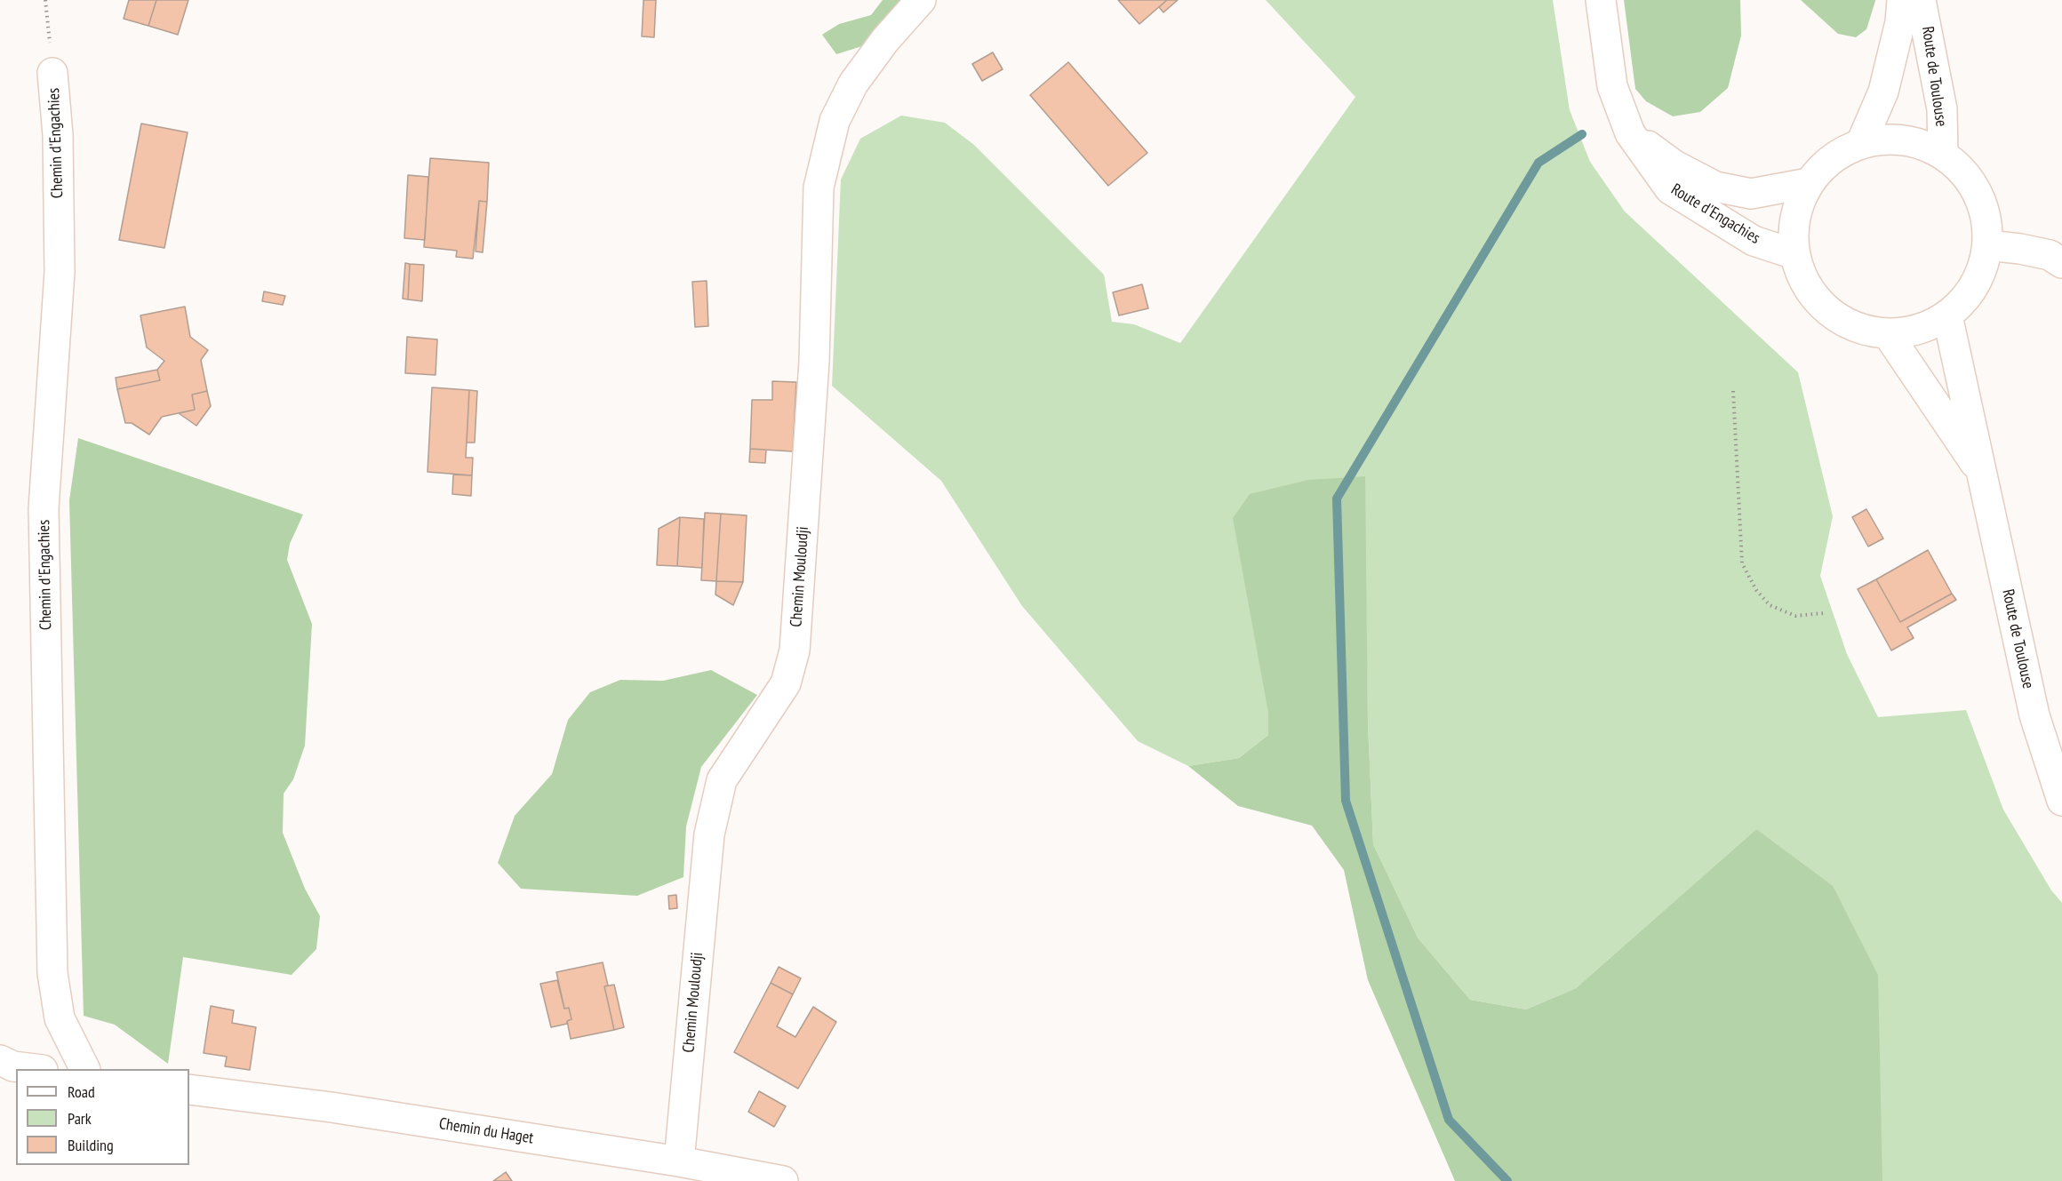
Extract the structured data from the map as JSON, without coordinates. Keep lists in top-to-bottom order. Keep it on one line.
{"streets":{"street":["Route de Toulouse","Chemin d'Engachies","Route d'Engachies","Chemin Mouloudji","Chemin du Haget"]},"crossings":[["Chemin Mouloudji","Chemin du Haget"]],"legend":["Road","Park","Building"]}
